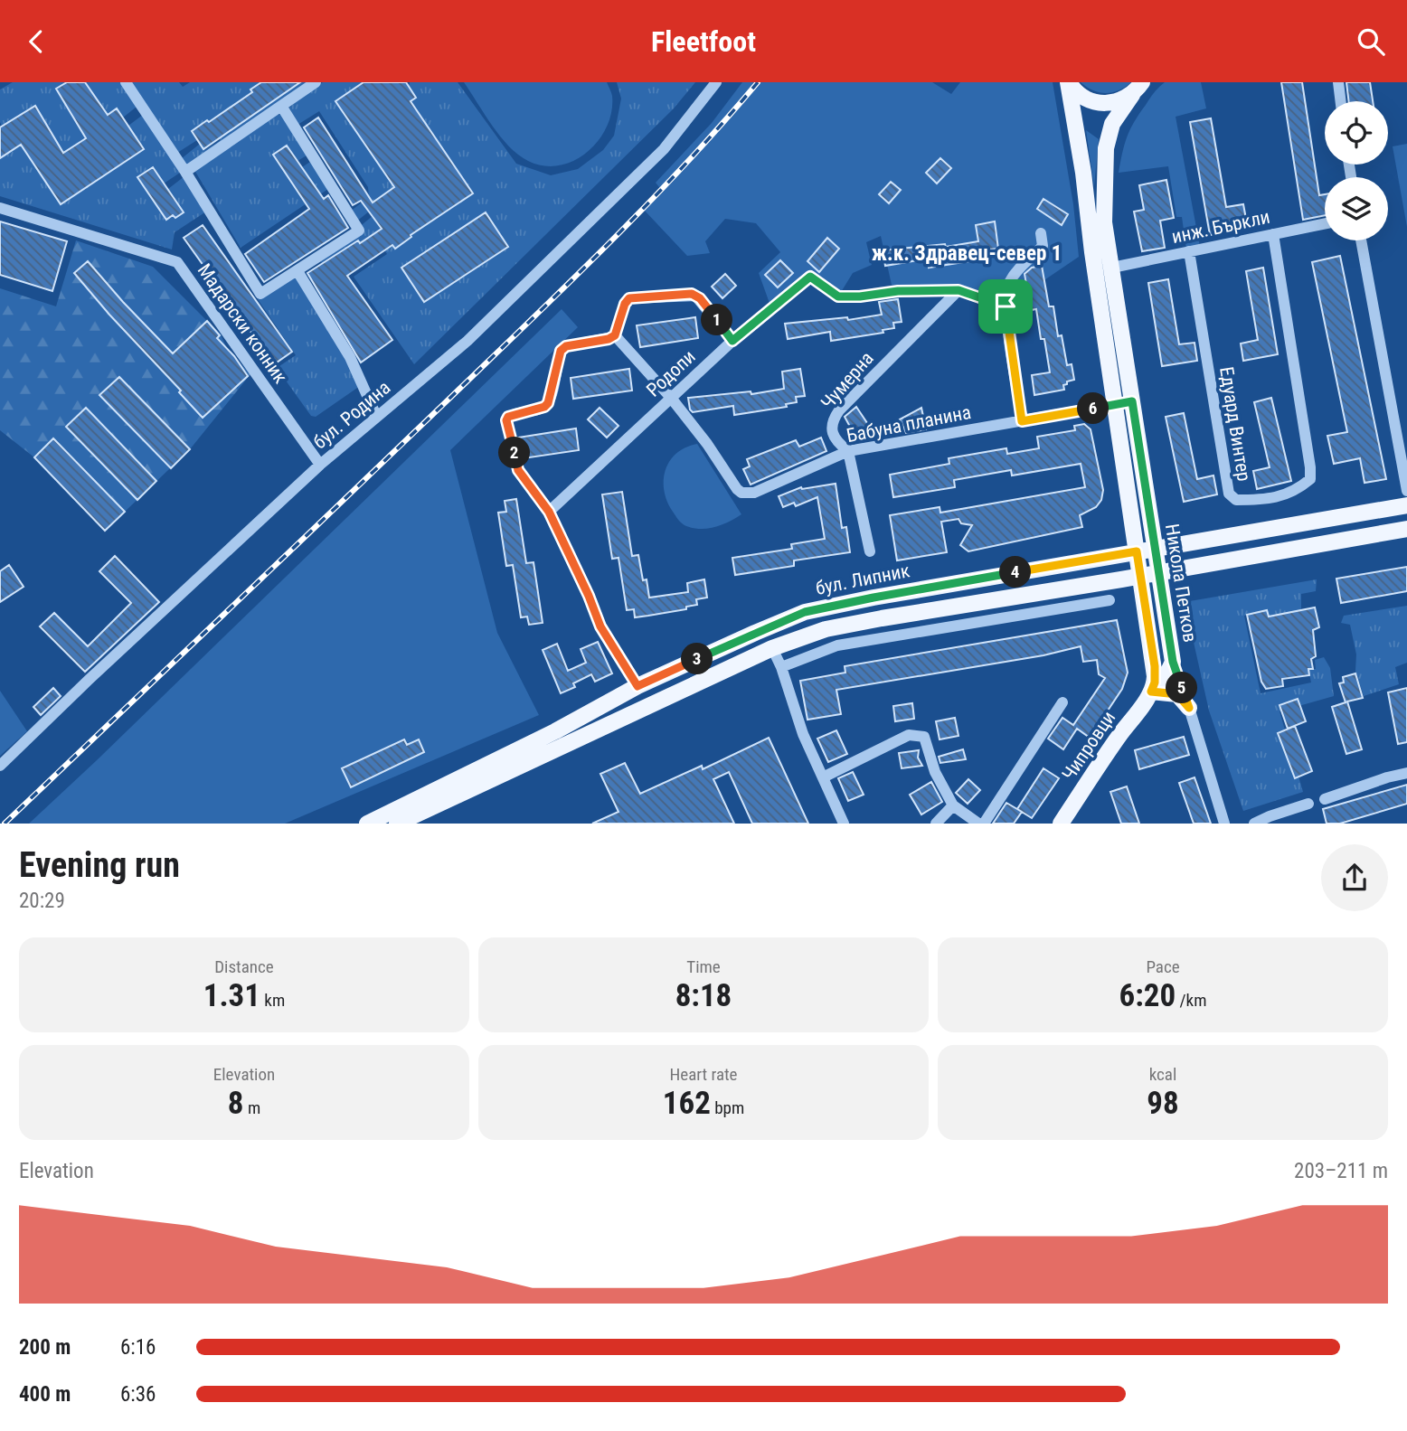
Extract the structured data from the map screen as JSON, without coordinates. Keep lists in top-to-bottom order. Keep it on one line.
{"streets":{"main road":["бул. Липник","Никола Петков","Чипровци"],"street":["инж. Бъркли","Мадарски конник","Родопи","Чумерна","бул. Родина","Бабуна планина","Едуард Винтер"]},"crossings":[["инж. Бъркли","Едуард Винтер"],["инж. Бъркли","Никола Петков"],["Мадарски конник","бул. Родина"],["Родопи","Чумерна"],["Родопи","Бабуна планина"],["Чумерна","Бабуна планина"],["Бабуна планина","Никола Петков"],["бул. Липник","Никола Петков"],["Никола Петков","Чипровци"]],"districts":["ж.к. Здравец-север 1"],"page":{"header":"Fleetfoot","pins":["1","6","2","4","3","5"],"heading":["Evening run","20:29"],"stats":[["Distance","1.31 km"],["Time","8:18"],["Pace","6:20 /km"],["Elevation","8 m"],["Heart rate","162 bpm"],["kcal","98"]],"chart":["Elevation","203–211 m"],"list":[{"name":"200 m","note":"6:16"},{"name":"400 m","note":"6:36"}]}}
